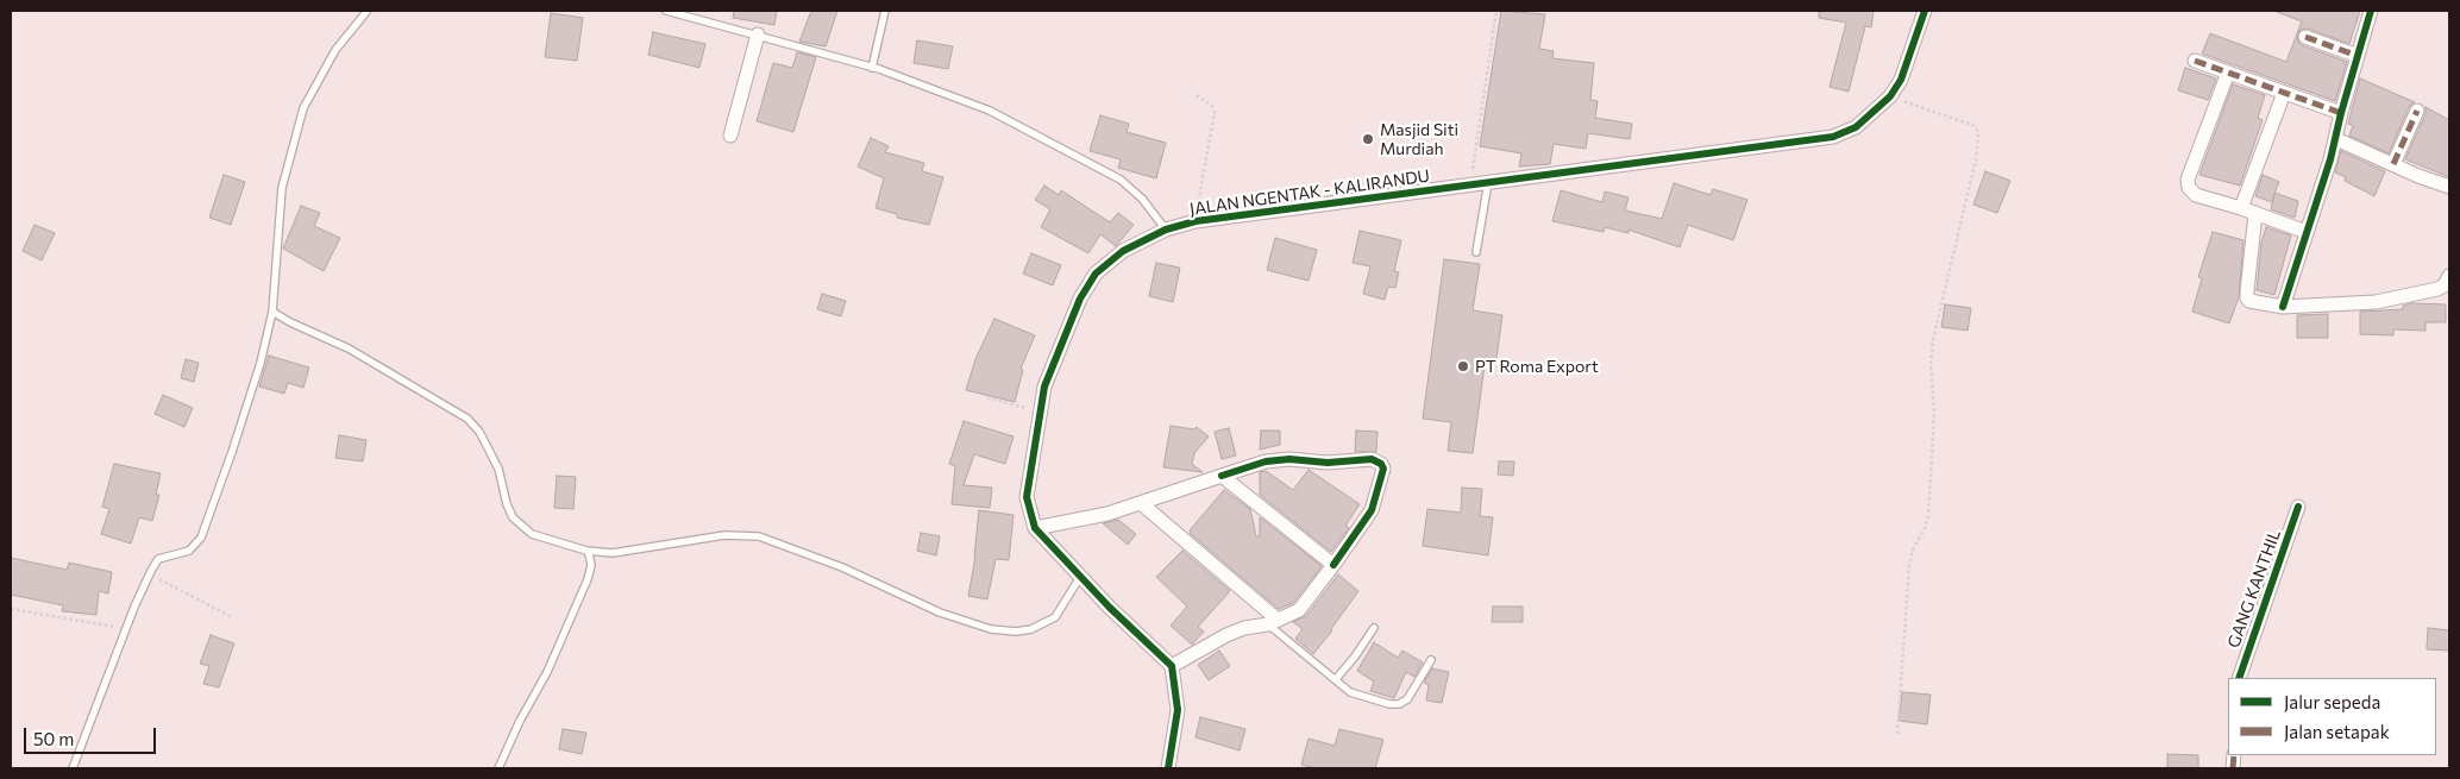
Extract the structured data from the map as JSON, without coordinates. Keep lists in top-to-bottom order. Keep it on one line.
{"streets":{"street":["JALAN NGENTAK - KALIRANDU","GANG KANTHIL"]},"places":["Masjid Siti Murdiah","PT Roma Export"],"legend":["Jalur sepeda","Jalan setapak"],"scale_bar":"50 m"}
